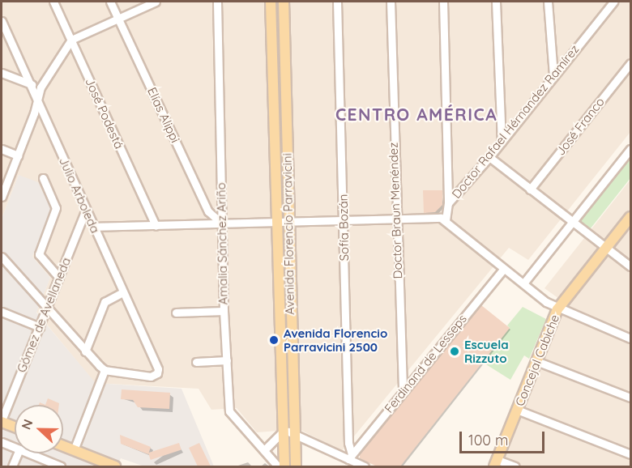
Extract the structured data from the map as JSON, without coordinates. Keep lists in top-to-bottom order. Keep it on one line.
{"streets":{"main road":["Avenida Florencio Parravicini","Concejal Cabiche"],"street":["José Podestá","Elías Alippi","Doctor Rafael Hérnandez Ramírez","José Franco","Julio Arboleda","Doctor Braun Menéndez","Sofía Bozán","Amalia Sánchez Ariño","Gómez de Avellaneda","Ferdinand de Lesseps"]},"crossings":[["Elías Alippi","Amalia Sánchez Ariño"],["Julio Arboleda","Gómez de Avellaneda"],["Doctor Braun Menéndez","Ferdinand de Lesseps"],["Sofía Bozán","Ferdinand de Lesseps"]],"districts":["CENTRO AMÉRICA"],"places":["Avenida Florencio Parravicini 2500","Escuela Rizzuto"],"scale_bar":"100 m","north":"left"}
